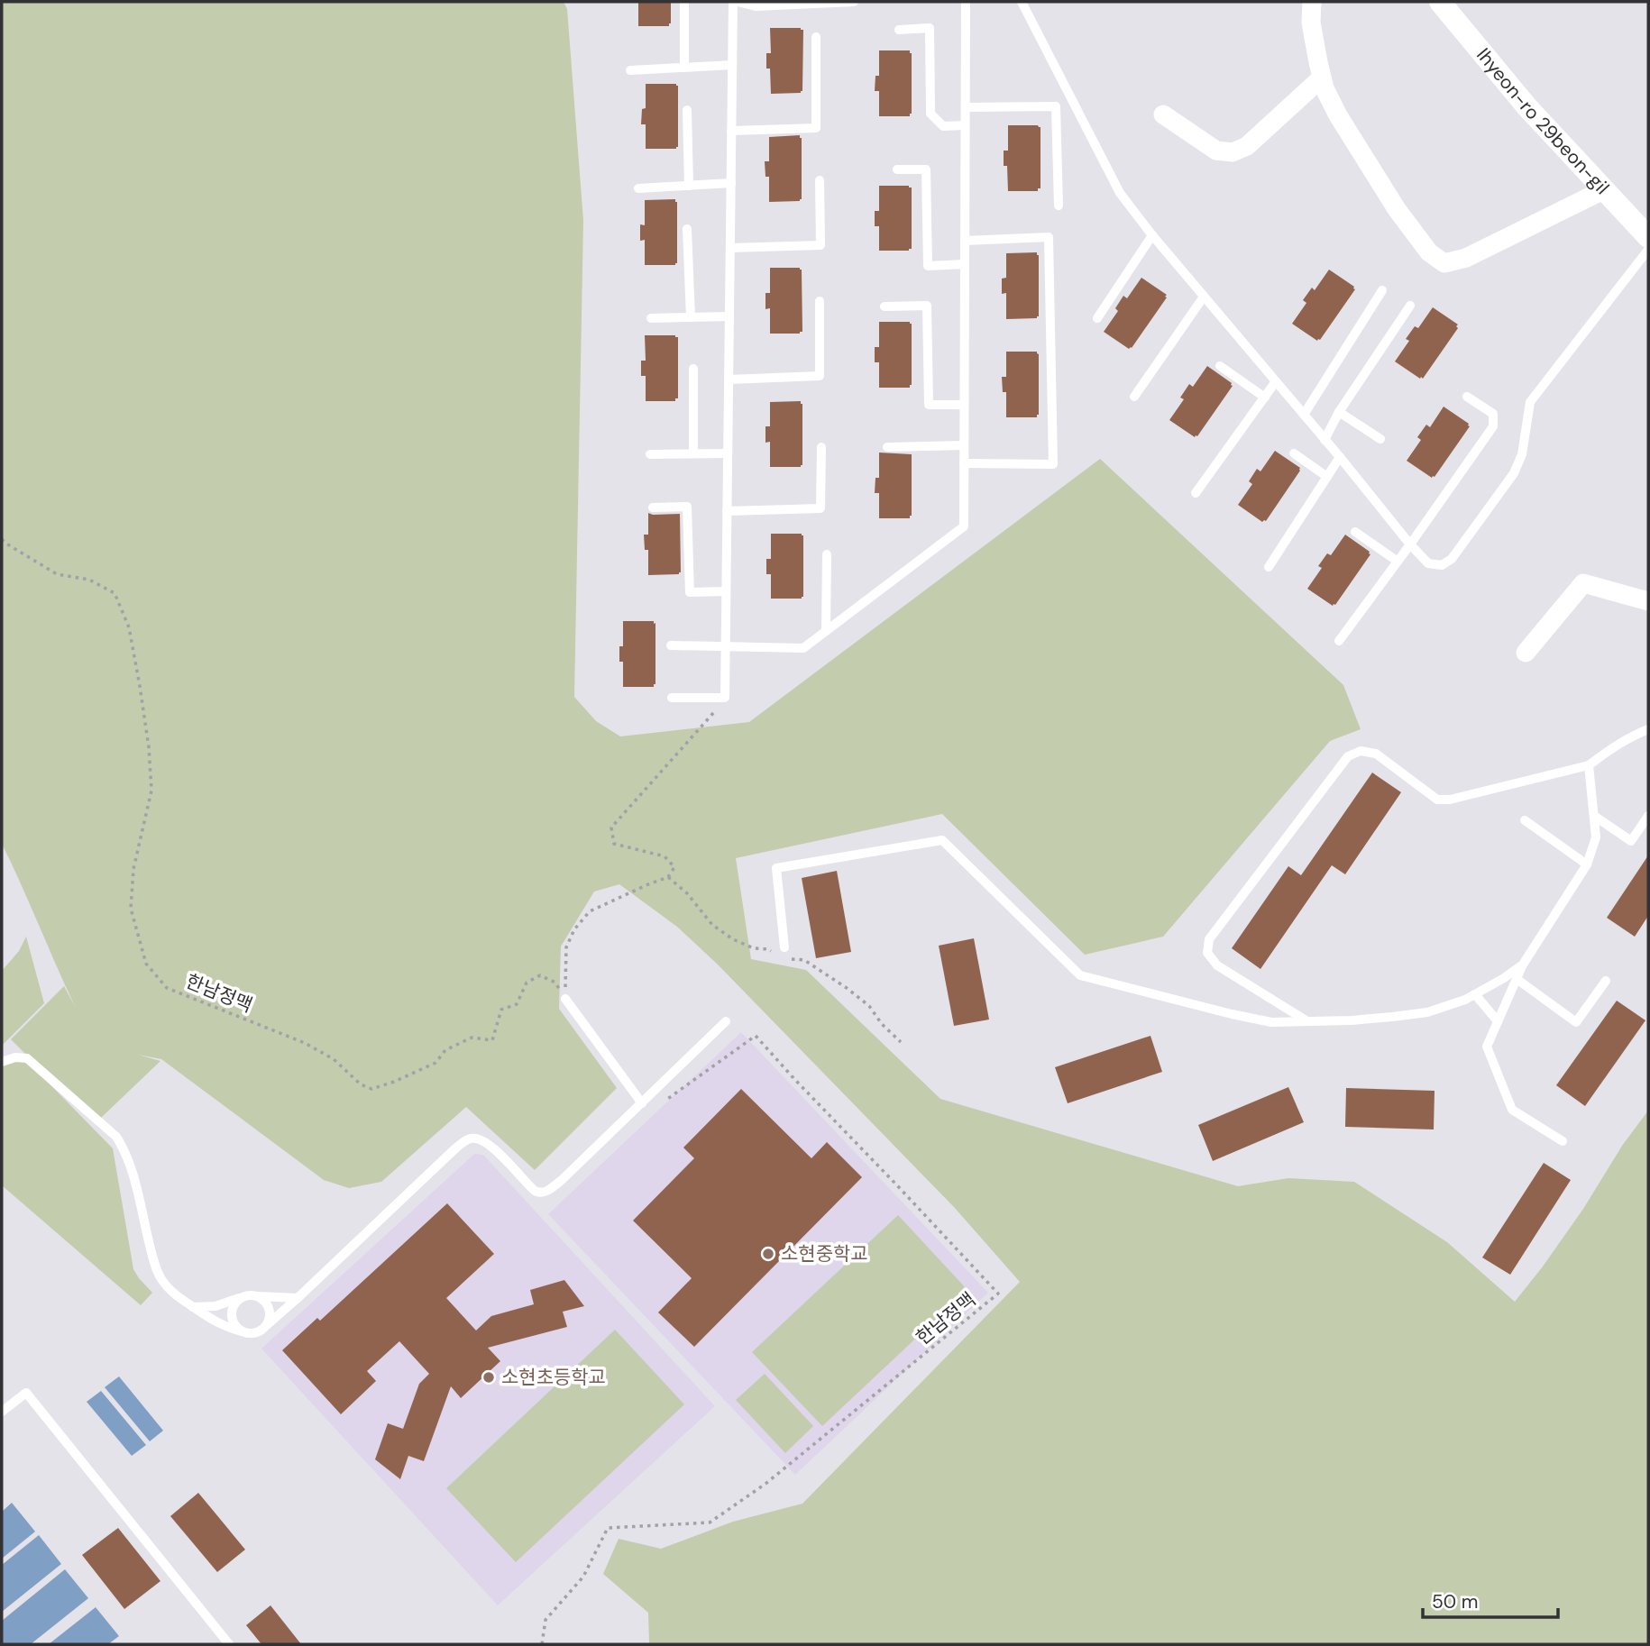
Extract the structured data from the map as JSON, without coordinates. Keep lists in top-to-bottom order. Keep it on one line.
{"streets":{"street":["Ihyeon-ro 29beon-gil"],"path":["한남정맥"]},"places":["소현중학교","소현초등학교"],"scale_bar":"50 m"}
